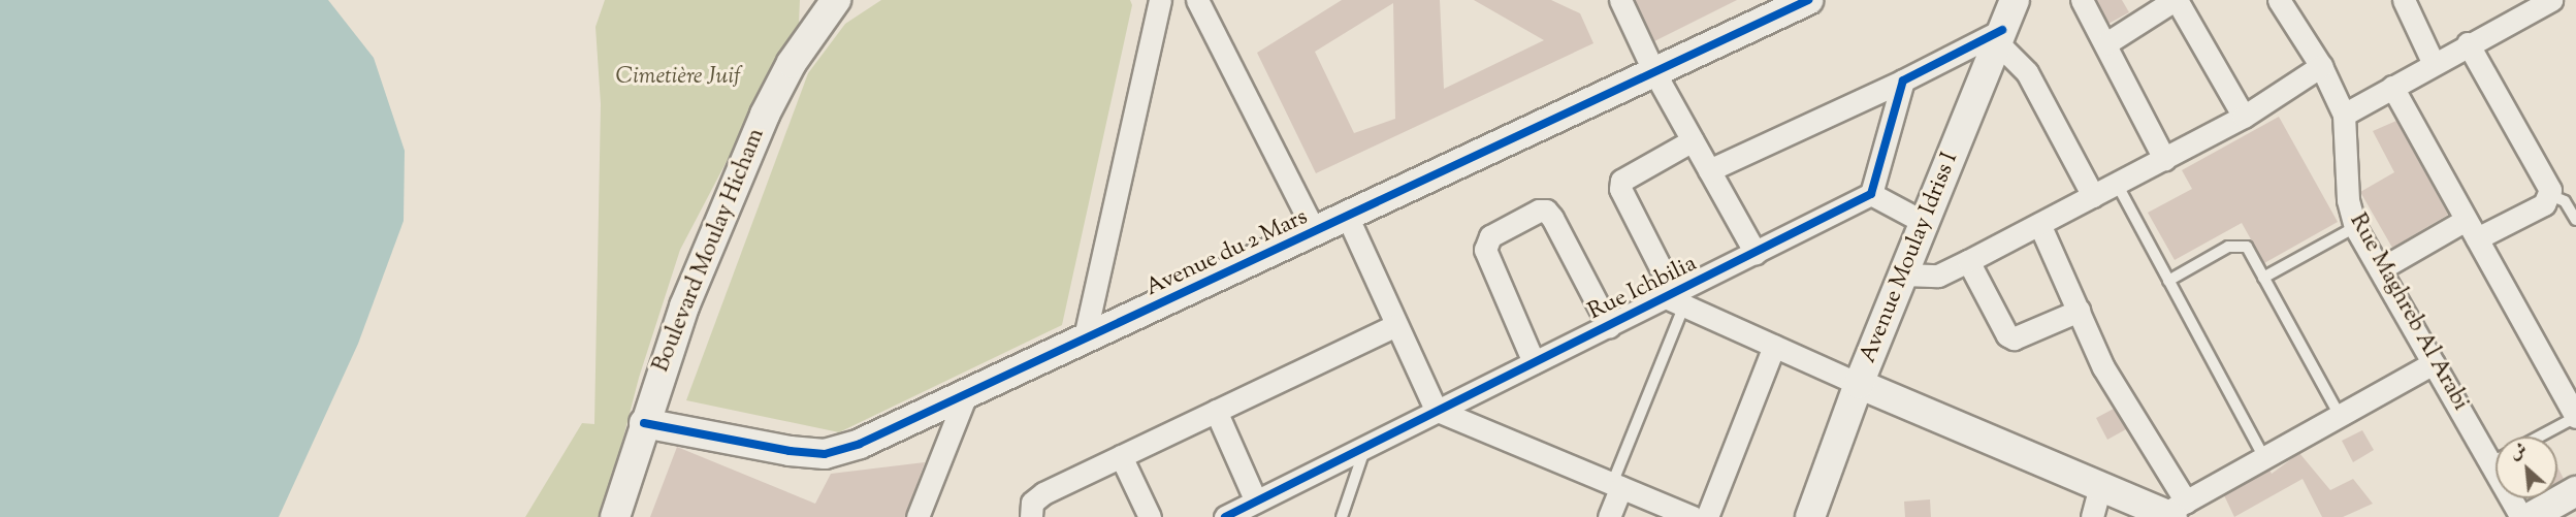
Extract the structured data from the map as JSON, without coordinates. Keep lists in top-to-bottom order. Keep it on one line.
{"streets":{"street":["Boulevard Moulay Hicham","Avenue du 2 Mars","Avenue Moulay Idriss I","Rue Ichbilia","Rue Maghreb Al Arabi"]},"crossings":[["Boulevard Moulay Hicham","Avenue du 2 Mars"]],"parks":["Cimetière Juif"],"north":"top left"}
